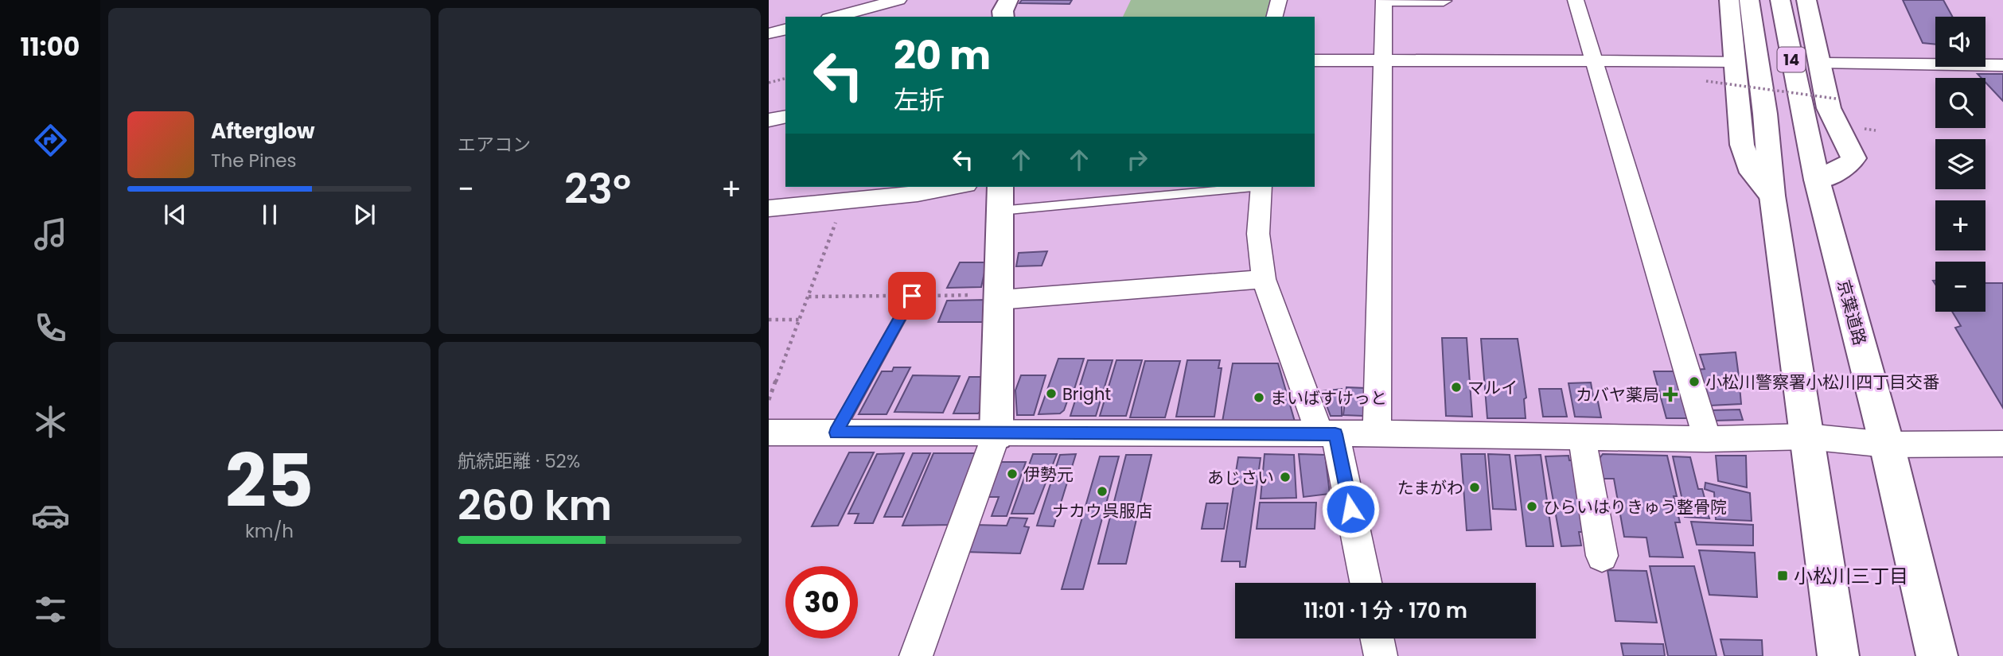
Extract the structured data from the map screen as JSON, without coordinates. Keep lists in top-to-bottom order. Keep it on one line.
{"streets":{"main road":["14","京葉道路"]},"places":{"other":["小松川警察署小松川四丁目交番","マルイ","Bright","まいばすけっと","伊勢元","あじさい","たまがわ","ナカウ呉服店","ひらいはりきゅう整骨院"],"health":["カバヤ薬局"],"transit":["小松川三丁目"]},"page":{"tabs":"11:00","tile":["エアコン",["25","km/h"],["航続距離 · 52%","260 km"]],"map_buttons":["+","−"],"turn":["20 m","左折"],"song":["Afterglow","The Pines"],"heat":["−","23°","+"],"limit":"30","trip":"11:01 · 1 分 · 170 m"}}
